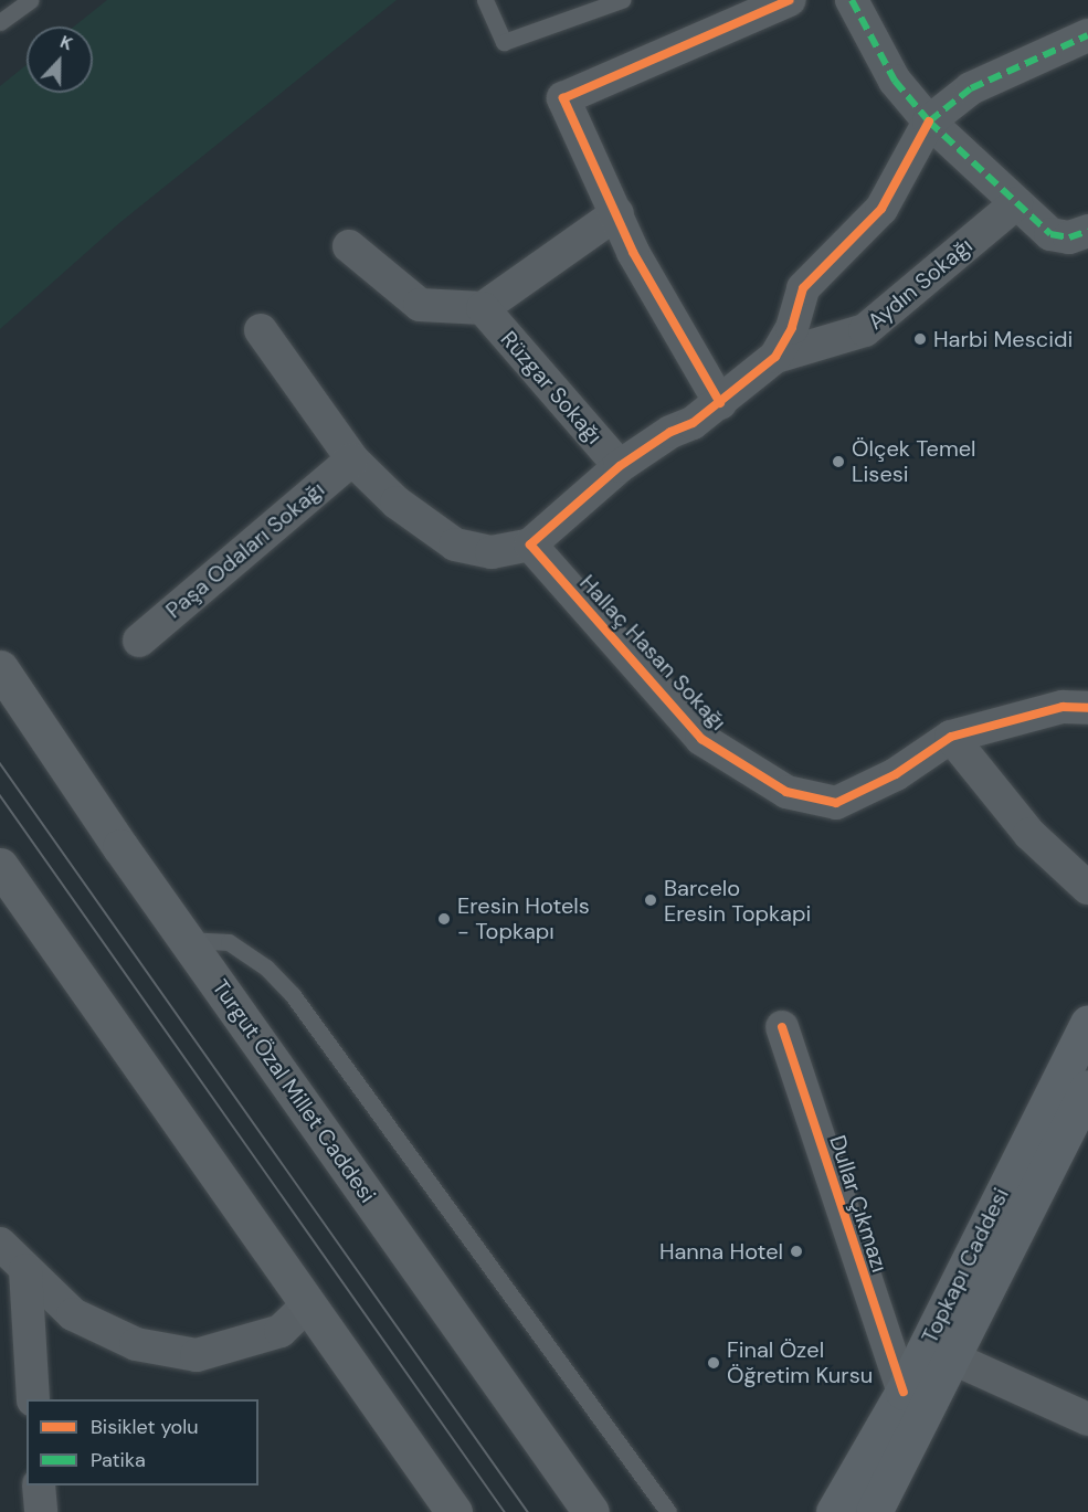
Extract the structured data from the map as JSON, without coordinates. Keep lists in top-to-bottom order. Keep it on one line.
{"streets":{"main road":["Turgut Özal Millet Caddesi","Topkapı Caddesi"],"street":["Aydın Sokağı","Rüzgar Sokağı","Paşa Odaları Sokağı","Hallaç Hasan Sokağı","Dullar Çıkmazı"]},"crossings":[["Dullar Çıkmazı","Topkapı Caddesi"]],"places":["Harbi Mescidi","Ölçek Temel Lisesi","Barcelo Eresin Topkapi","Eresin Hotels - Topkapı","Hanna Hotel","Final Özel Öğretim Kursu"],"legend":["Bisiklet yolu","Patika"],"north":"top"}
